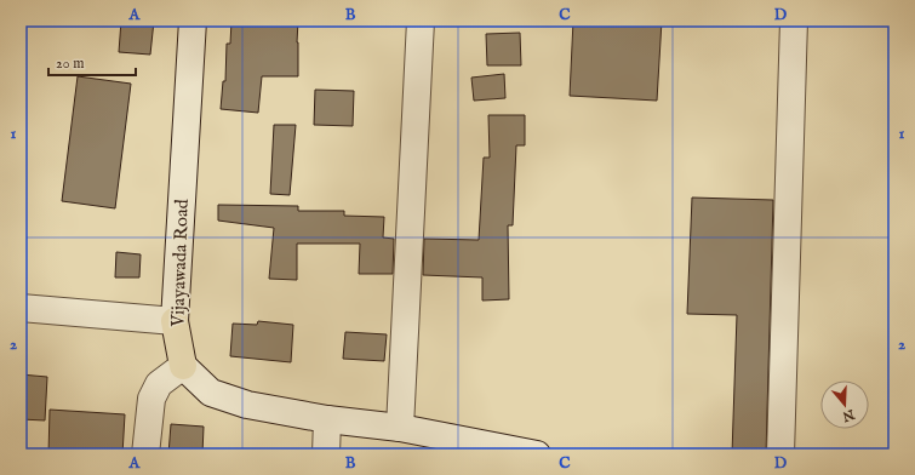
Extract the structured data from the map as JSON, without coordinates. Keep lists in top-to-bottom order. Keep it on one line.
{"streets":{"main road":["Vijayawada Road"]},"scale_bar":"20 m","north":"bottom","grid":{"columns":["A","B","C","D"],"rows":["1","2"]}}
